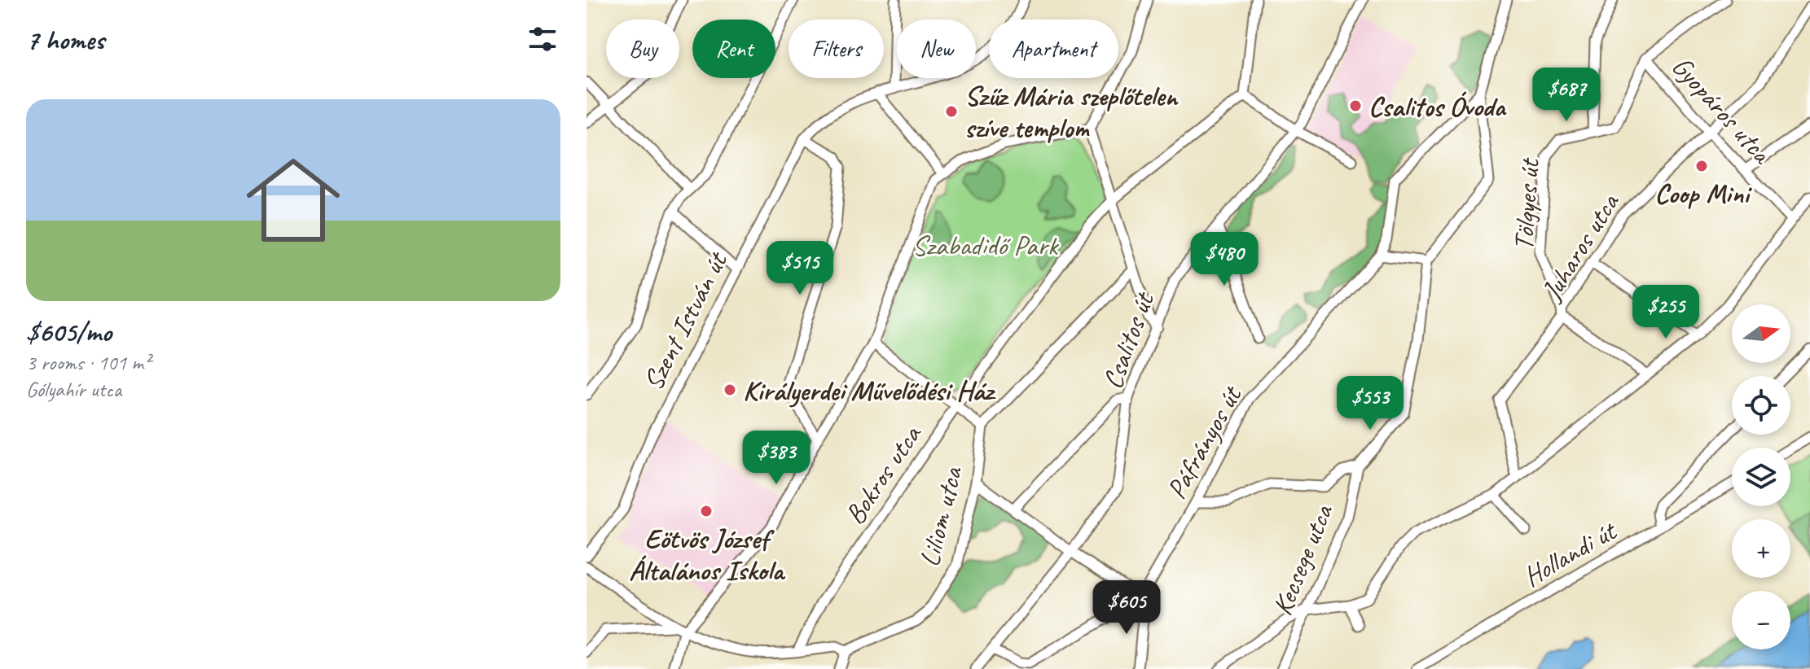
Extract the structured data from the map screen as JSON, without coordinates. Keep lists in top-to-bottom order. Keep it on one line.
{"streets":{"street":["Gyopáros utca","Tölgyes út","Juharos utca","Szent István út","Csalitos út","Páfrányos út","Bokros utca","Liliom utca","Hollandi út","Kecsege utca"]},"crossings":[["Gyopáros utca","Tölgyes út"],["Gyopáros utca","Juharos utca"],["Tölgyes út","Juharos utca"],["Csalitos út","Páfrányos út"],["Bokros utca","Liliom utca"]],"parks":["Szabadidő Park"],"places":["Csalitos Óvoda","Szűz Mária szeplőtelen szíve templom","Coop Mini","Királyerdei Művelődési Ház","Eötvös József Általános Iskola"],"north":"right","page":{"heading":"7 homes","chip":["Buy","Rent","Filters","New","Apartment"],"price":["$687","$480","$515","$255","$553","$383","$605"],"list":[{"name":"$605/mo","note":"3 rooms · 101 m² · Gólyahír utca"}],"map_buttons":["+","−"]}}
